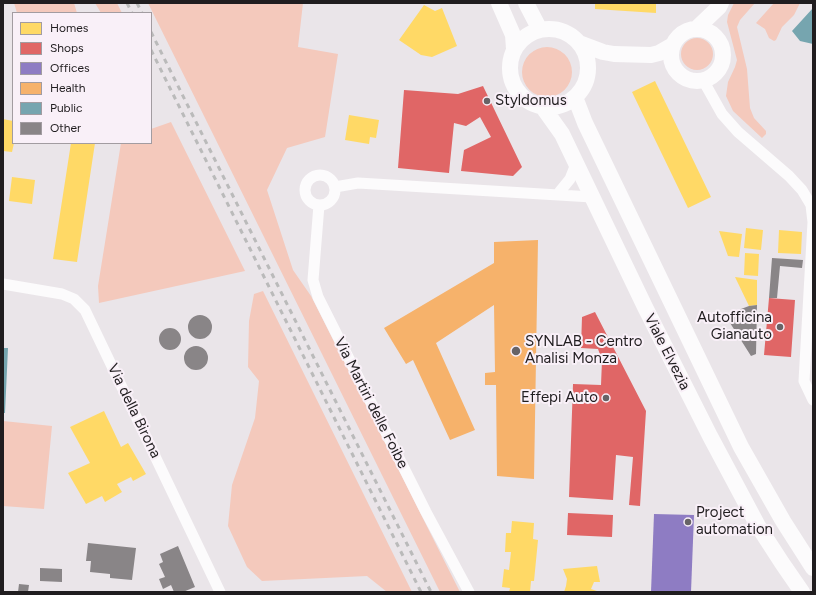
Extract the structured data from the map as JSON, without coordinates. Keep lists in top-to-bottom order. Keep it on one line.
{"streets":{"main road":["Viale Elvezia"],"street":["Via Martiri delle Foibe","Via della Birona"]},"places":["Styldomus","Autofficina Gianauto","SYNLAB - Centro Analisi Monza","Effepi Auto","Project automation"],"legend":["Homes","Shops","Offices","Health","Public","Other"]}
